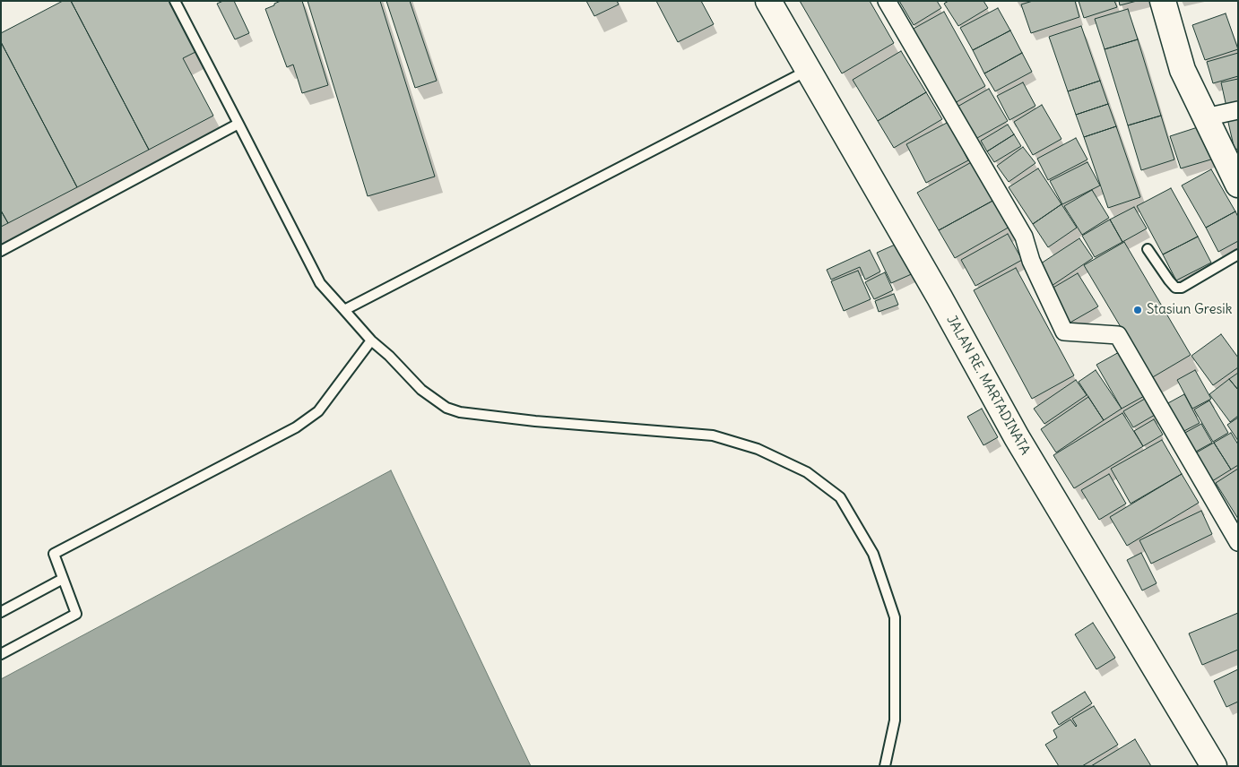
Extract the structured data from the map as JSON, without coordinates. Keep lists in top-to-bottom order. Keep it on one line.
{"streets":{"main road":["JALAN RE. MARTADINATA"]},"places":["Stasiun Gresik"]}
